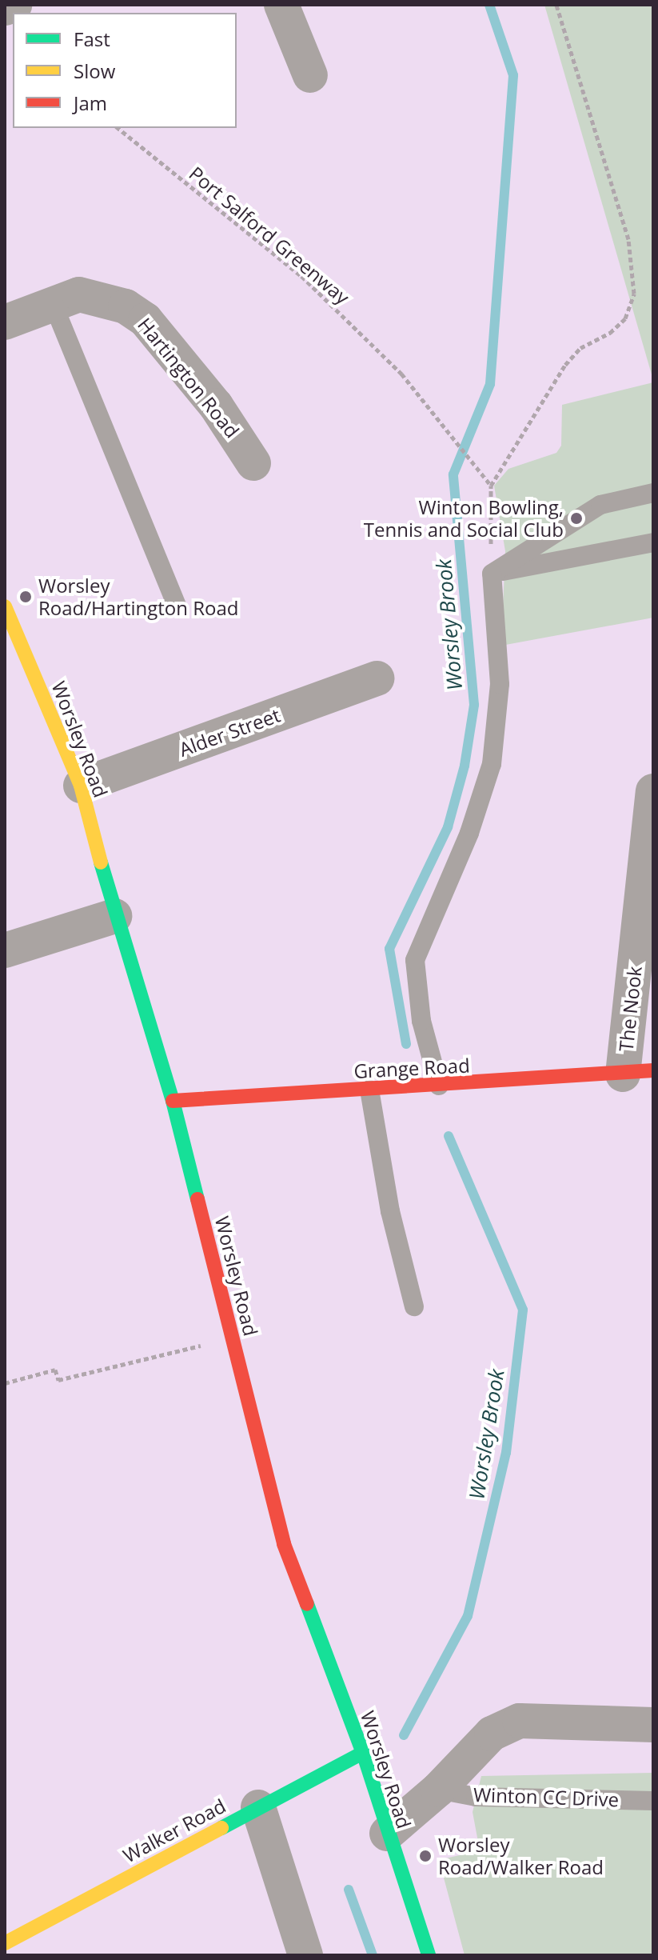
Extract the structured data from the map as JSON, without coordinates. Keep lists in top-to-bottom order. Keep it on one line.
{"streets":{"main road":["Worsley Road","Grange Road","Walker Road"],"street":["Hartington Road","Alder Street","The Nook"],"lane":["Winton CC Drive"],"path":["Port Salford Greenway"]},"crossings":[["Alder Street","Worsley Road"],["Worsley Road","Grange Road"],["Worsley Road","Walker Road"],["The Nook","Grange Road"]],"water":["Worsley Brook"],"places":["Winton Bowling, Tennis and Social Club","Worsley Road/Hartington Road","Worsley Road/Walker Road"],"legend":["Fast","Slow","Jam"]}
